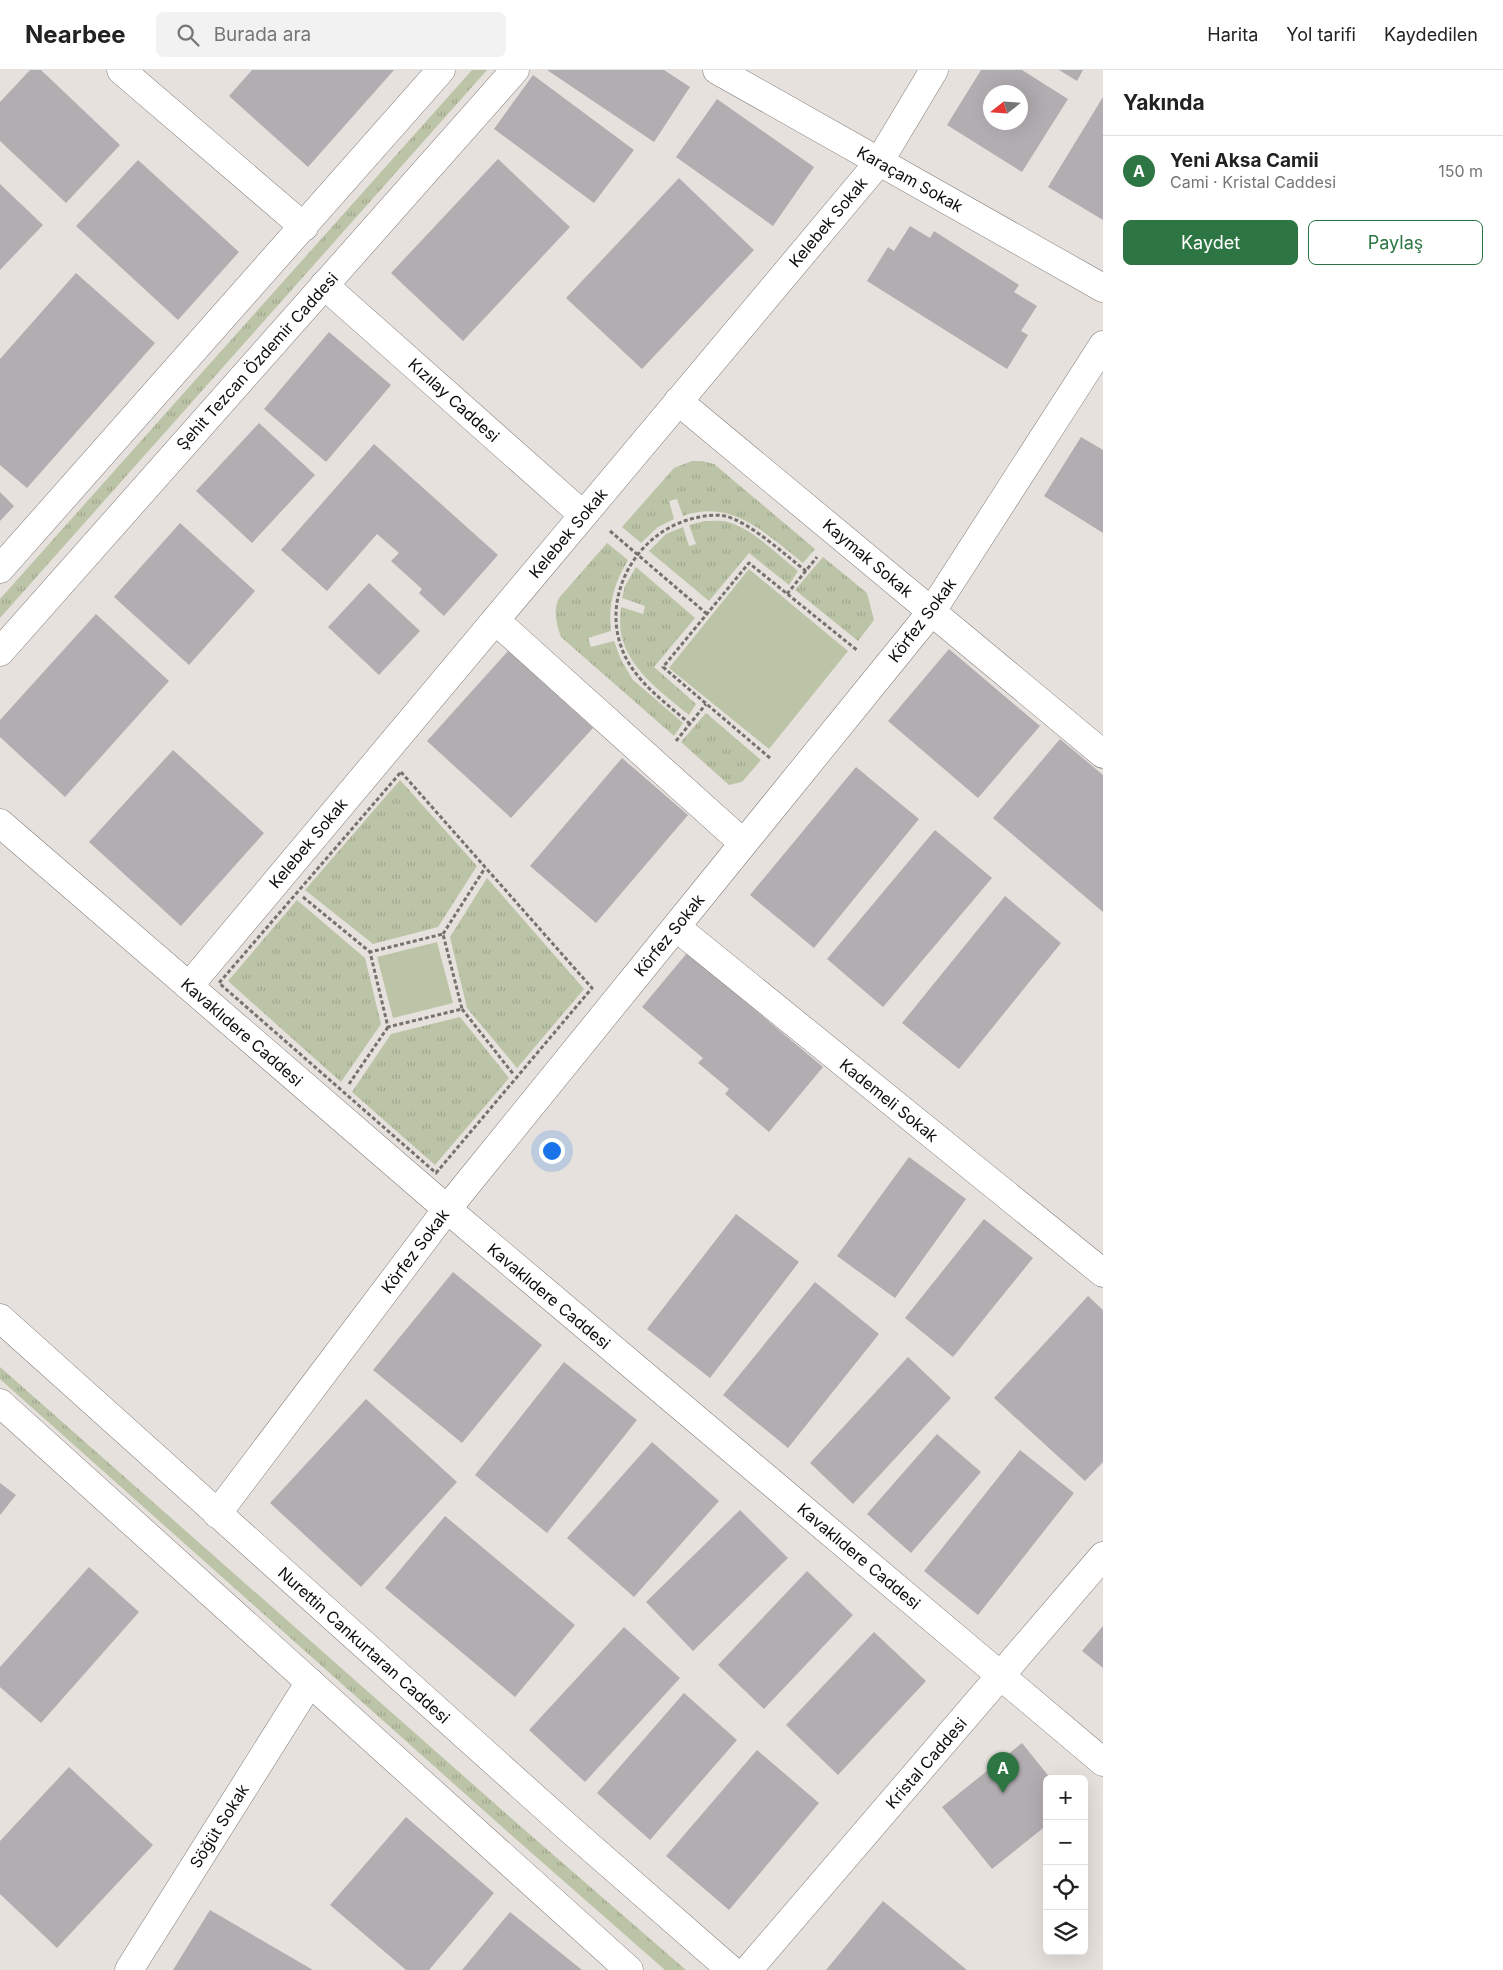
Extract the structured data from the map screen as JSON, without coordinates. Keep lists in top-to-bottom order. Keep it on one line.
{"streets":{"street":["Karaçam Sokak","Kelebek Sokak","Şehit Tezcan Özdemir Caddesi","Kızılay Caddesi","Kaymak Sokak","Körfez Sokak","Kavaklıdere Caddesi","Kademeli Sokak","Nurettin Cankurtaran Caddesi","Kristal Caddesi","Söğüt Sokak"]},"crossings":[["Karaçam Sokak","Kelebek Sokak"],["Kelebek Sokak","Kızılay Caddesi"],["Kelebek Sokak","Kaymak Sokak"],["Kelebek Sokak","Kavaklıdere Caddesi"],["Şehit Tezcan Özdemir Caddesi","Kızılay Caddesi"],["Kaymak Sokak","Körfez Sokak"],["Körfez Sokak","Kavaklıdere Caddesi"],["Körfez Sokak","Kademeli Sokak"],["Körfez Sokak","Nurettin Cankurtaran Caddesi"],["Kavaklıdere Caddesi","Kristal Caddesi"]],"north":"left","page":{"header":"Nearbee","search":"Burada ara","nav":["Harita","Yol tarifi","Kaydedilen"],"heading":"Yakında","list":[{"mark":"A","name":"Yeni Aksa Camii","note":"Cami · Kristal Caddesi","value":"150 m"}],"buttons":["Kaydet","Paylaş"],"pins":"A","map_buttons":["+","−"]}}
